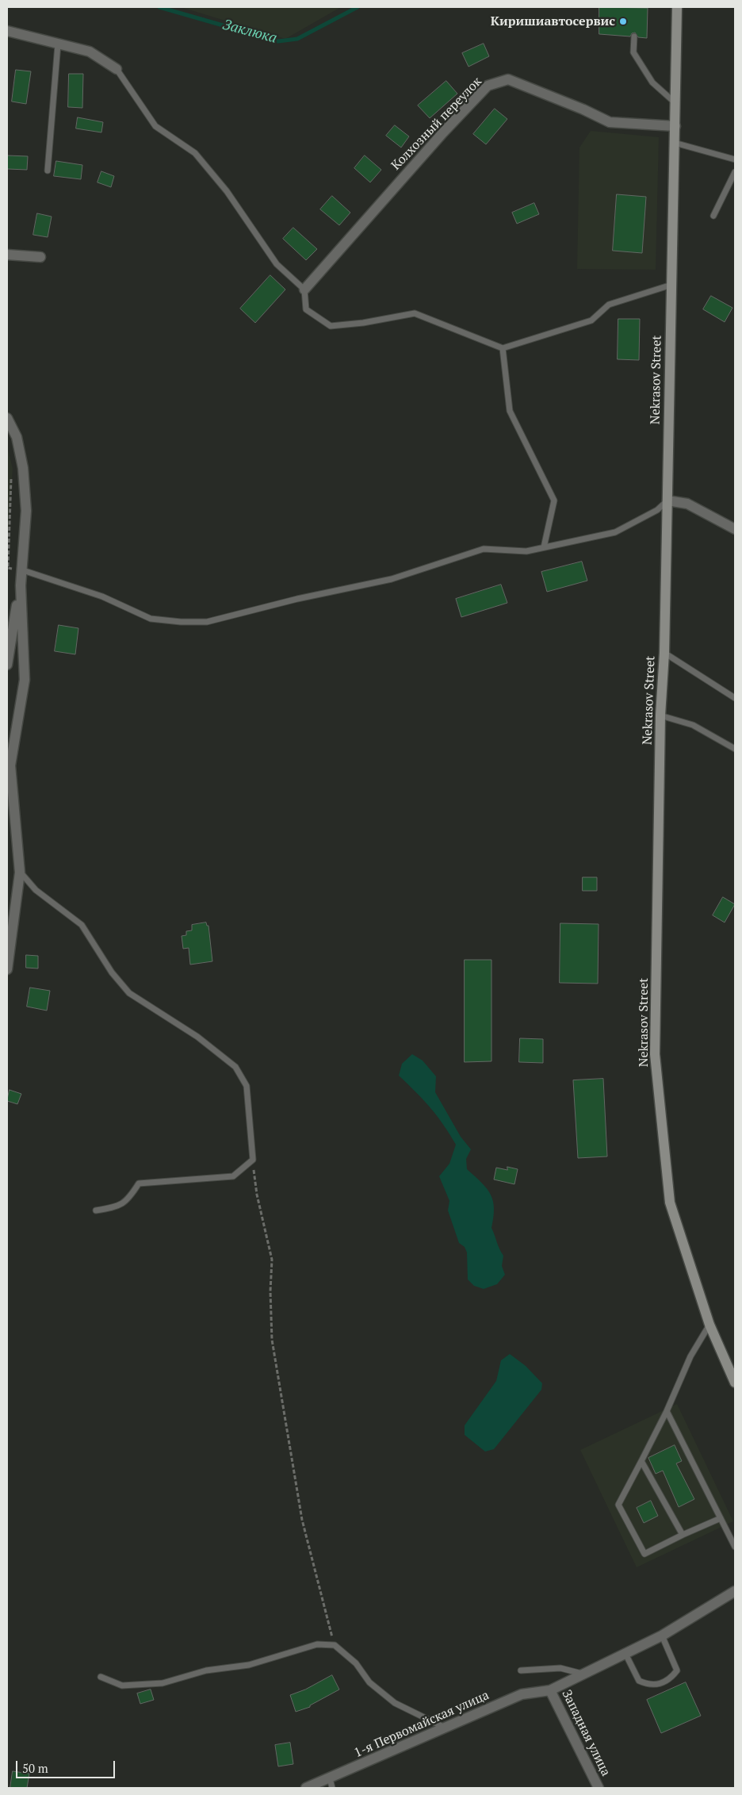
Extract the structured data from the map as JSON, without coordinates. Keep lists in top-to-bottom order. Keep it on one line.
{"streets":{"main road":["Nekrasov Street"],"street":["Колхозный переулок","1-я Первомайская улица","Западная улица"]},"crossings":[["Колхозный переулок","Nekrasov Street"],["1-я Первомайская улица","Западная улица"]],"water":["Заклюка"],"places":["Киришиавтосервис"],"scale_bar":"50 m"}
